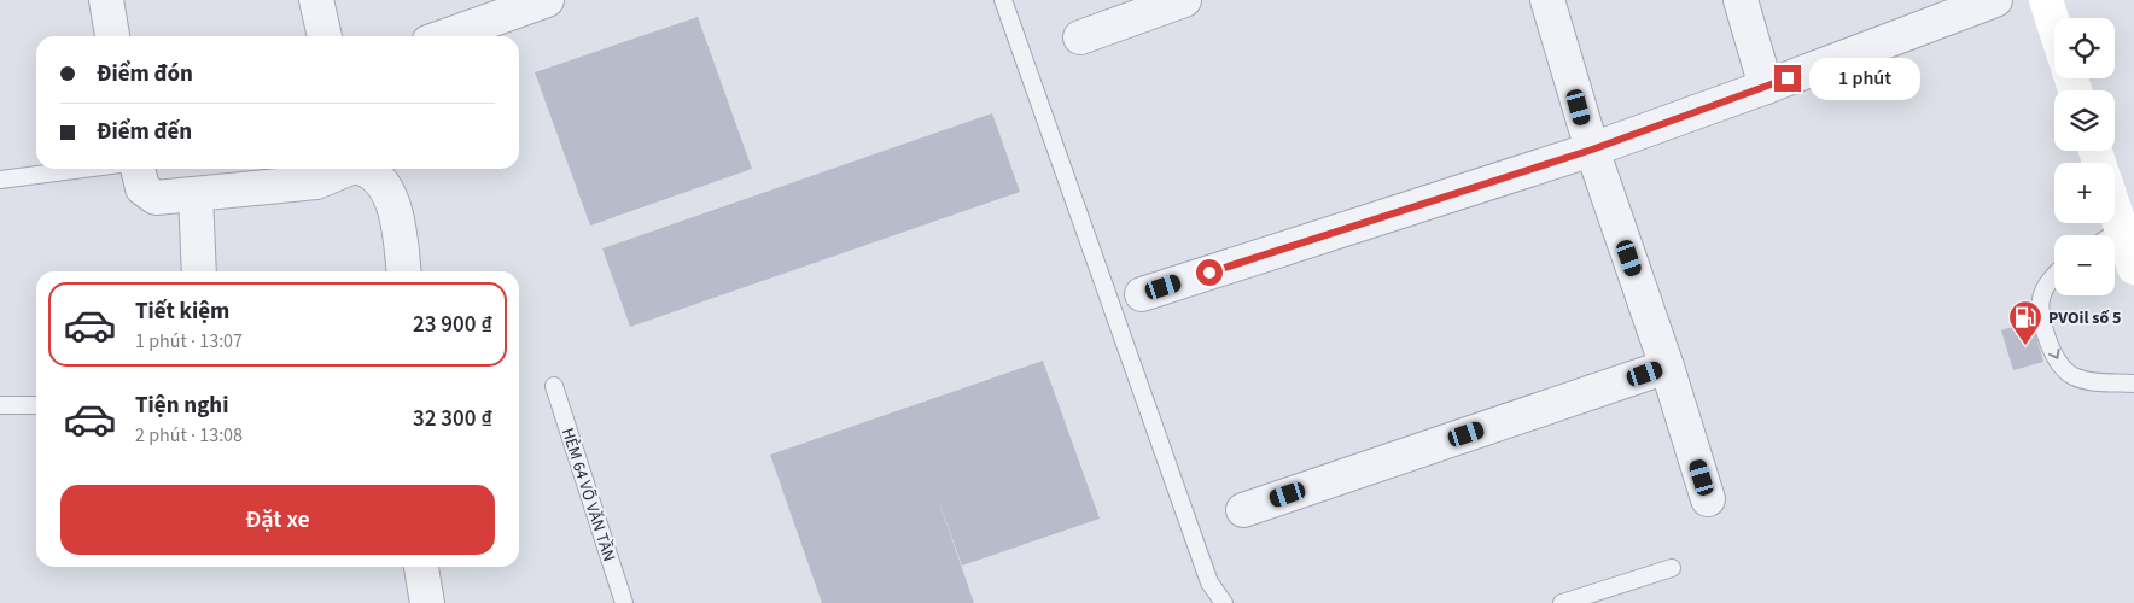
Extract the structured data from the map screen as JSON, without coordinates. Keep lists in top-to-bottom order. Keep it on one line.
{"streets":{"lane":["HẺM 64 VÕ VĂN TẦN"]},"places":{"fuel station":["PVOil số 5"]},"page":{"map_buttons":["+","−"],"banner":["Điểm đón","Điểm đến"],"bubble":"1 phút","list":[{"name":"Tiết kiệm","note":"1 phút · 13:07","value":"23 900 ₫"},{"name":"Tiện nghi","note":"2 phút · 13:08","value":"32 300 ₫"}],"buttons":"Đặt xe"}}
